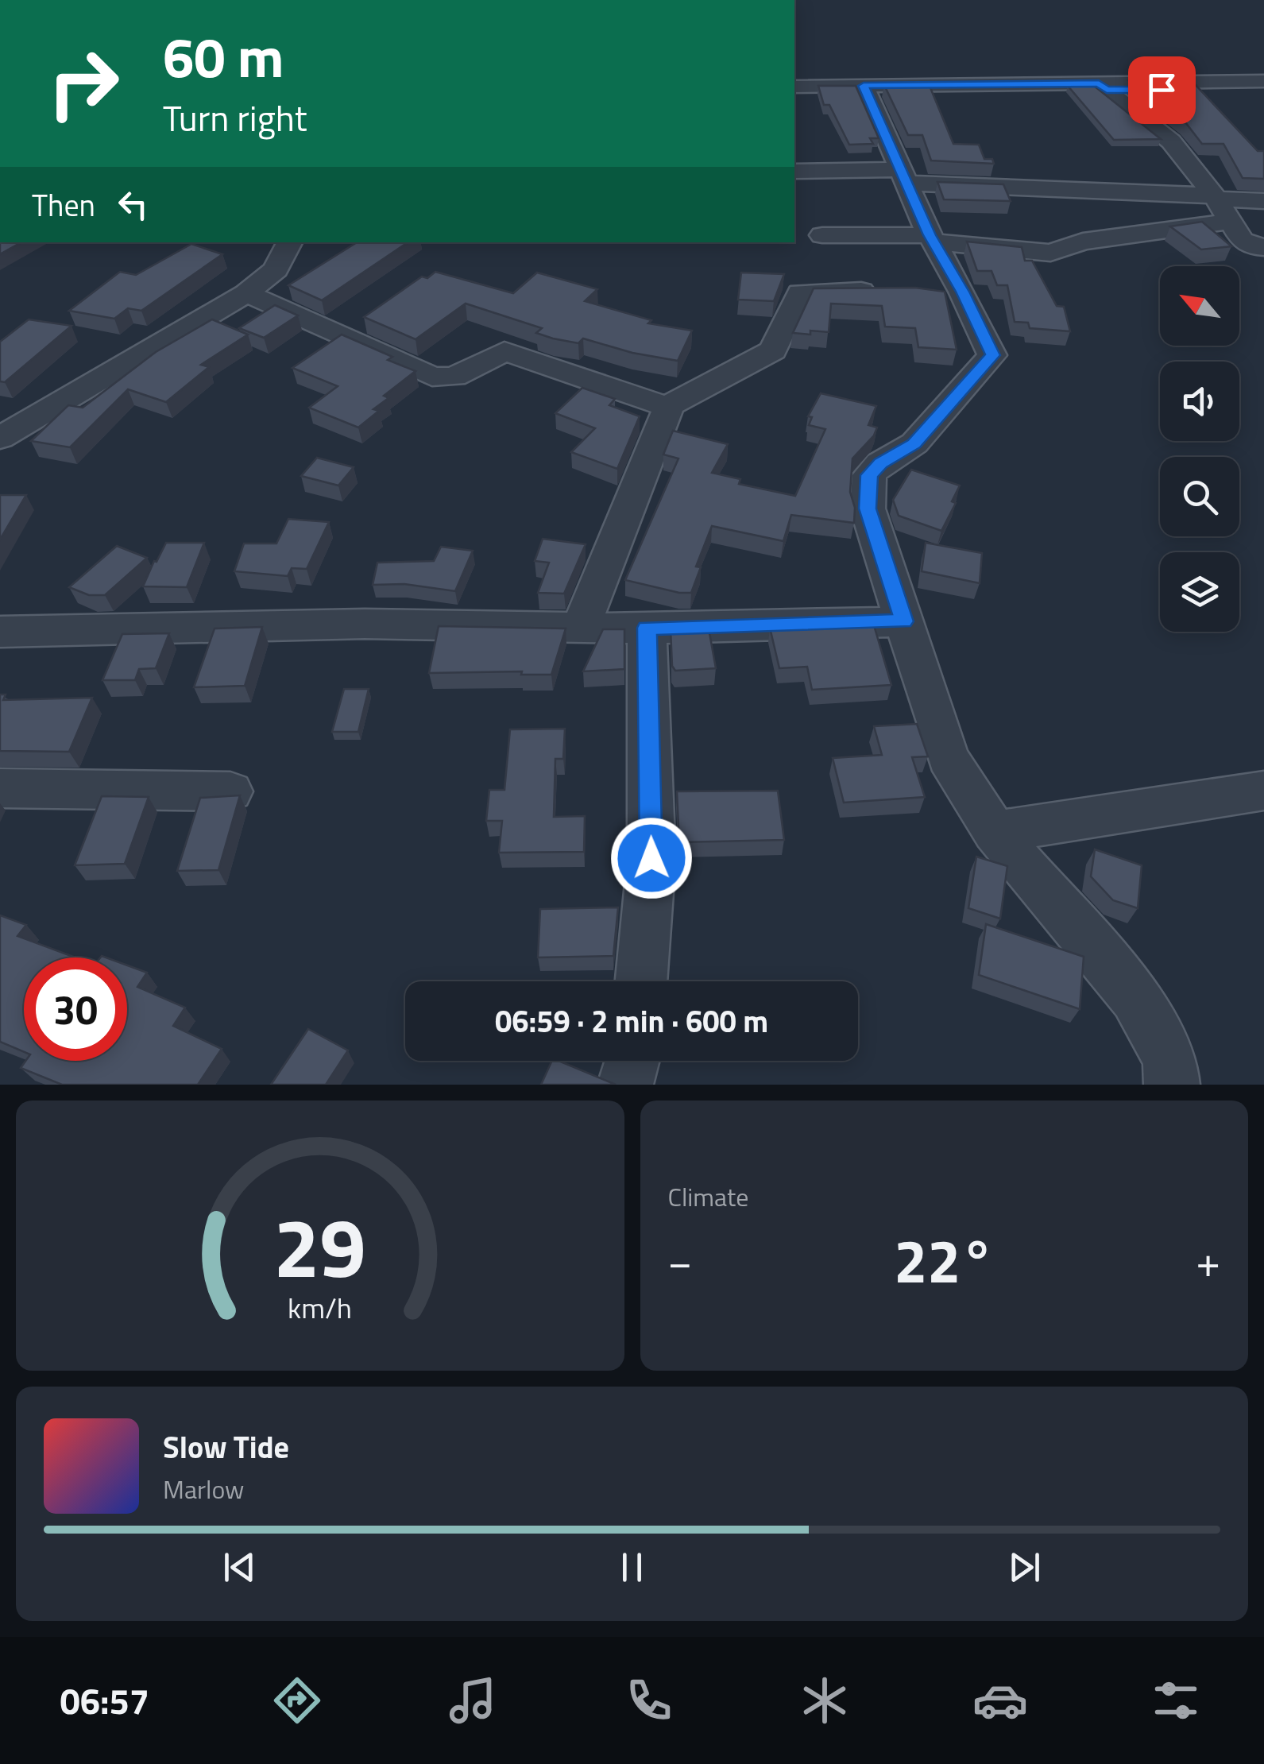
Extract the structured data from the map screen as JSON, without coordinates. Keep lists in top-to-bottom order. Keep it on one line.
{"north":"top left","page":{"turn":["60 m","Turn right"],"then":"Then","limit":"30","trip":"06:59 · 2 min · 600 m","tile":"Climate","heat":["−","22°","+"],"song":["Slow Tide","Marlow"],"tabs":"06:57","gauge":["29","km/h"]}}
